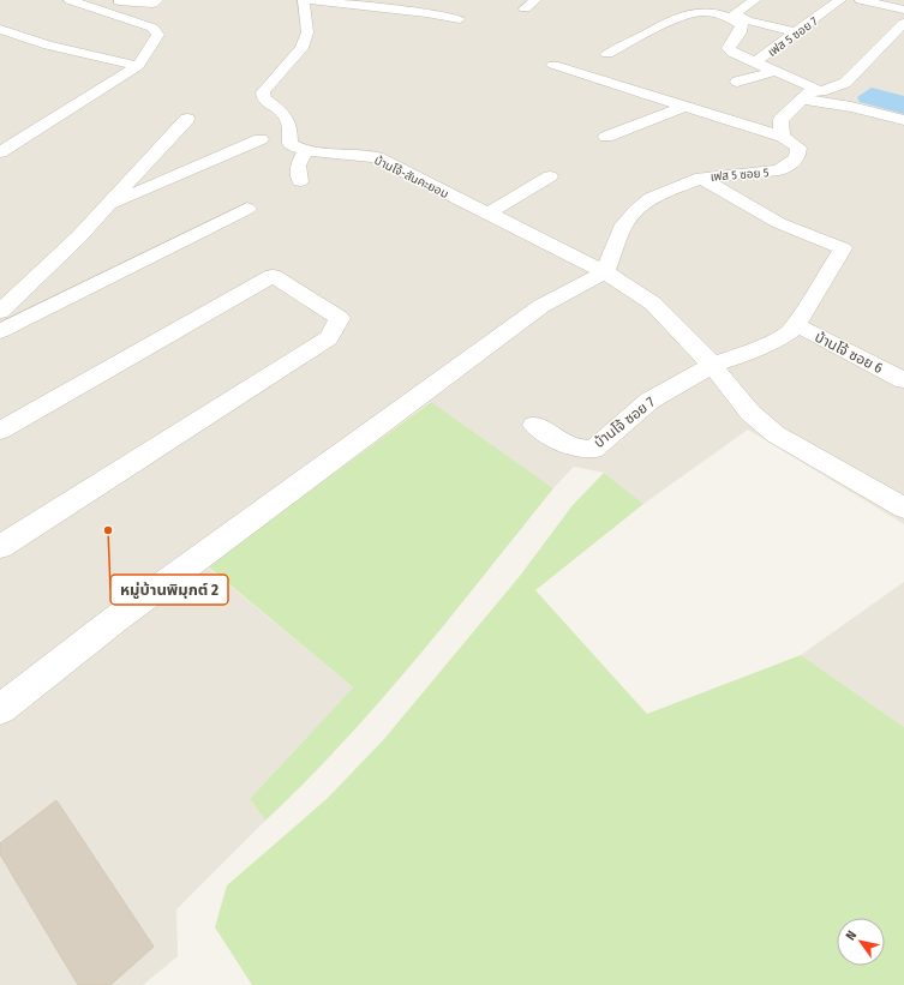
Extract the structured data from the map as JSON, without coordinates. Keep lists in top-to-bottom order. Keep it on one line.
{"streets":{"street":["เฟส 5 ซอย 7","เฟส 5 ซอย 5","บ้านโจ้-สันคะยอม","บ้านโจ้ ซอย 6","บ้านโจ้ ซอย 7"]},"crossings":[["เฟส 5 ซอย 5","บ้านโจ้-สันคะยอม"],["เฟส 5 ซอย 5","บ้านโจ้ ซอย 7"],["บ้านโจ้-สันคะยอม","บ้านโจ้ ซอย 7"],["บ้านโจ้ ซอย 6","บ้านโจ้ ซอย 7"]],"places":["หมู่บ้านพิมุกต์ 2"],"north":"top left"}
